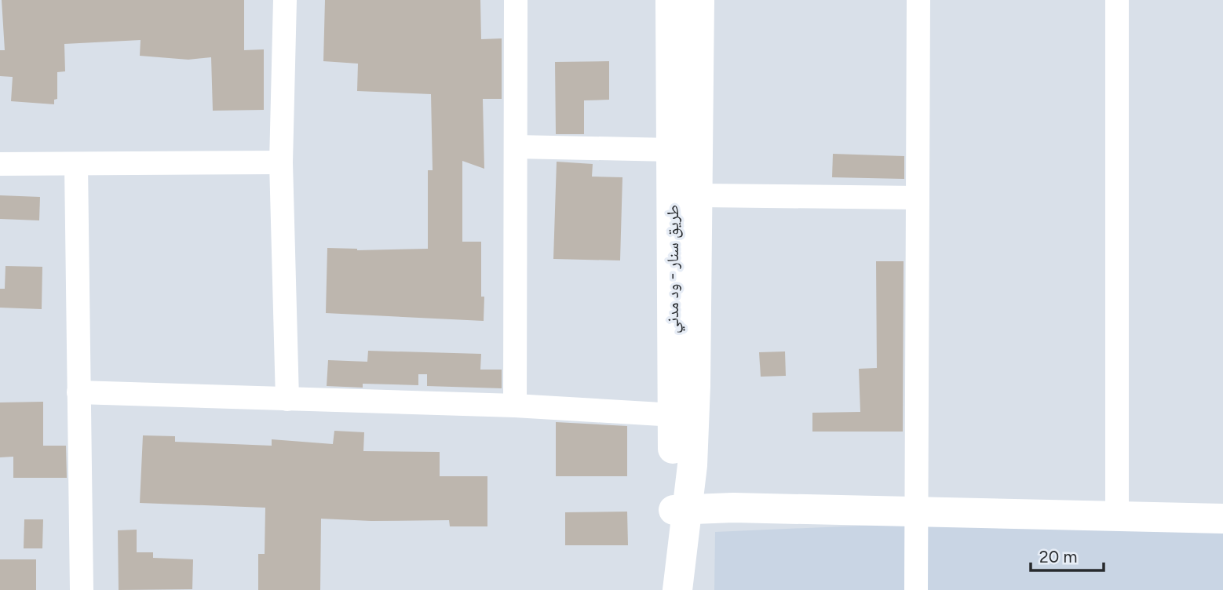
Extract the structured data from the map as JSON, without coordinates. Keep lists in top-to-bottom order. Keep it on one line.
{"streets":{"street":["طريق سنار - ود مدني"]},"scale_bar":"20 m"}
